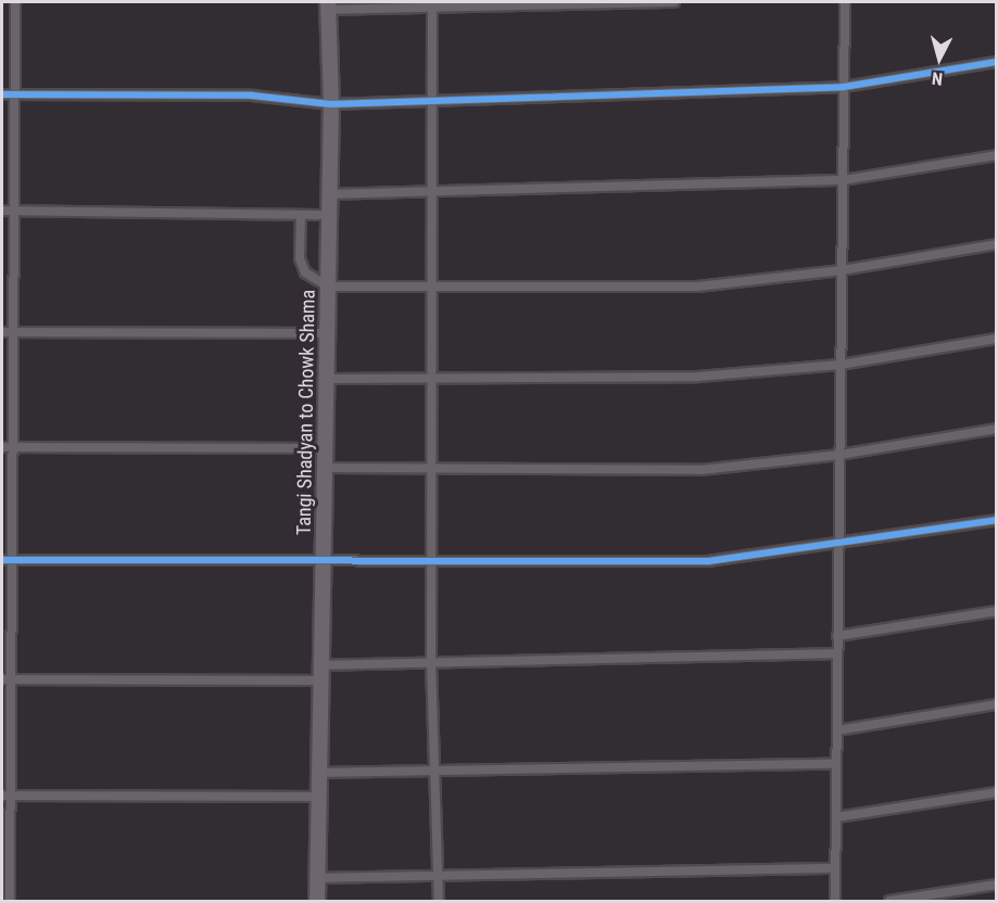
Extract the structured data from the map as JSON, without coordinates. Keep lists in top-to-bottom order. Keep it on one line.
{"streets":{"main road":["Tangi Shadyan to Chowk Shama"]},"north":"bottom"}
